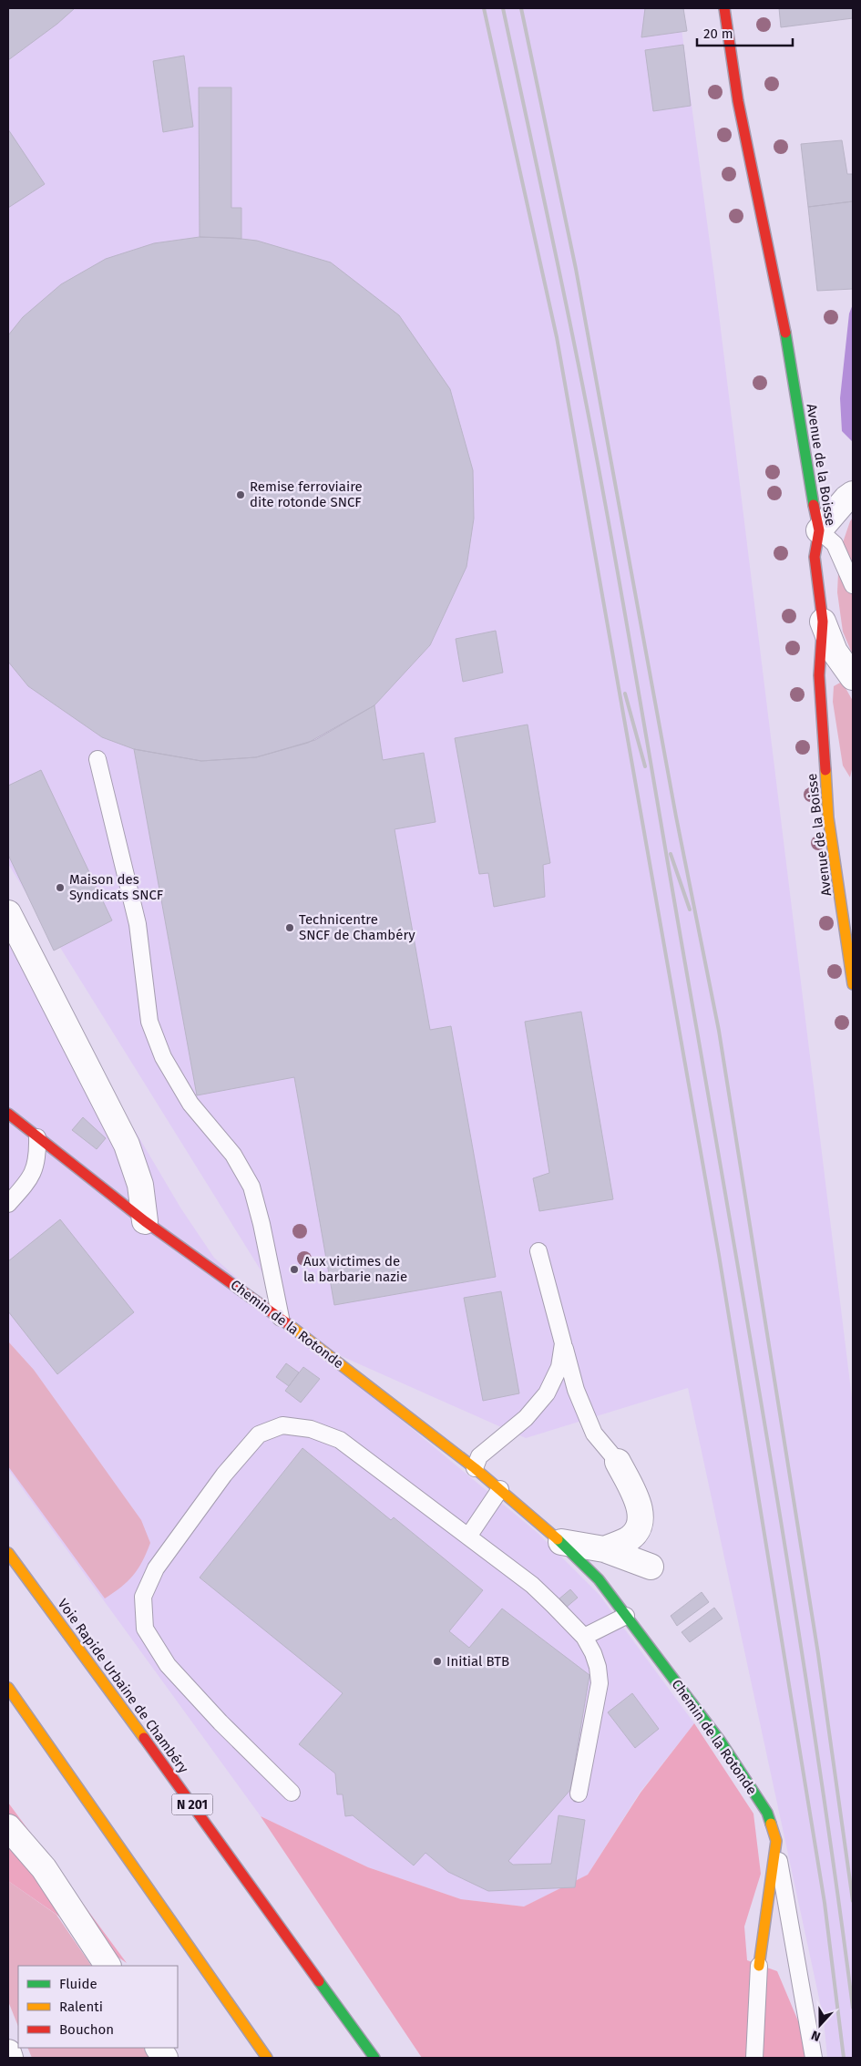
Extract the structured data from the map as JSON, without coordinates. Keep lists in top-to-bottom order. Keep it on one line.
{"streets":{"main road":["Avenue de la Boisse","Chemin de la Rotonde","Voie Rapide Urbaine de Chambéry","N 201"]},"places":["Remise ferroviaire dite rotonde SNCF","Maison des Syndicats SNCF","Technicentre SNCF de Chambéry","Aux victimes de la barbarie nazie","Initial BTB"],"legend":["Fluide","Ralenti","Bouchon"],"scale_bar":"20 m","north":"bottom"}
